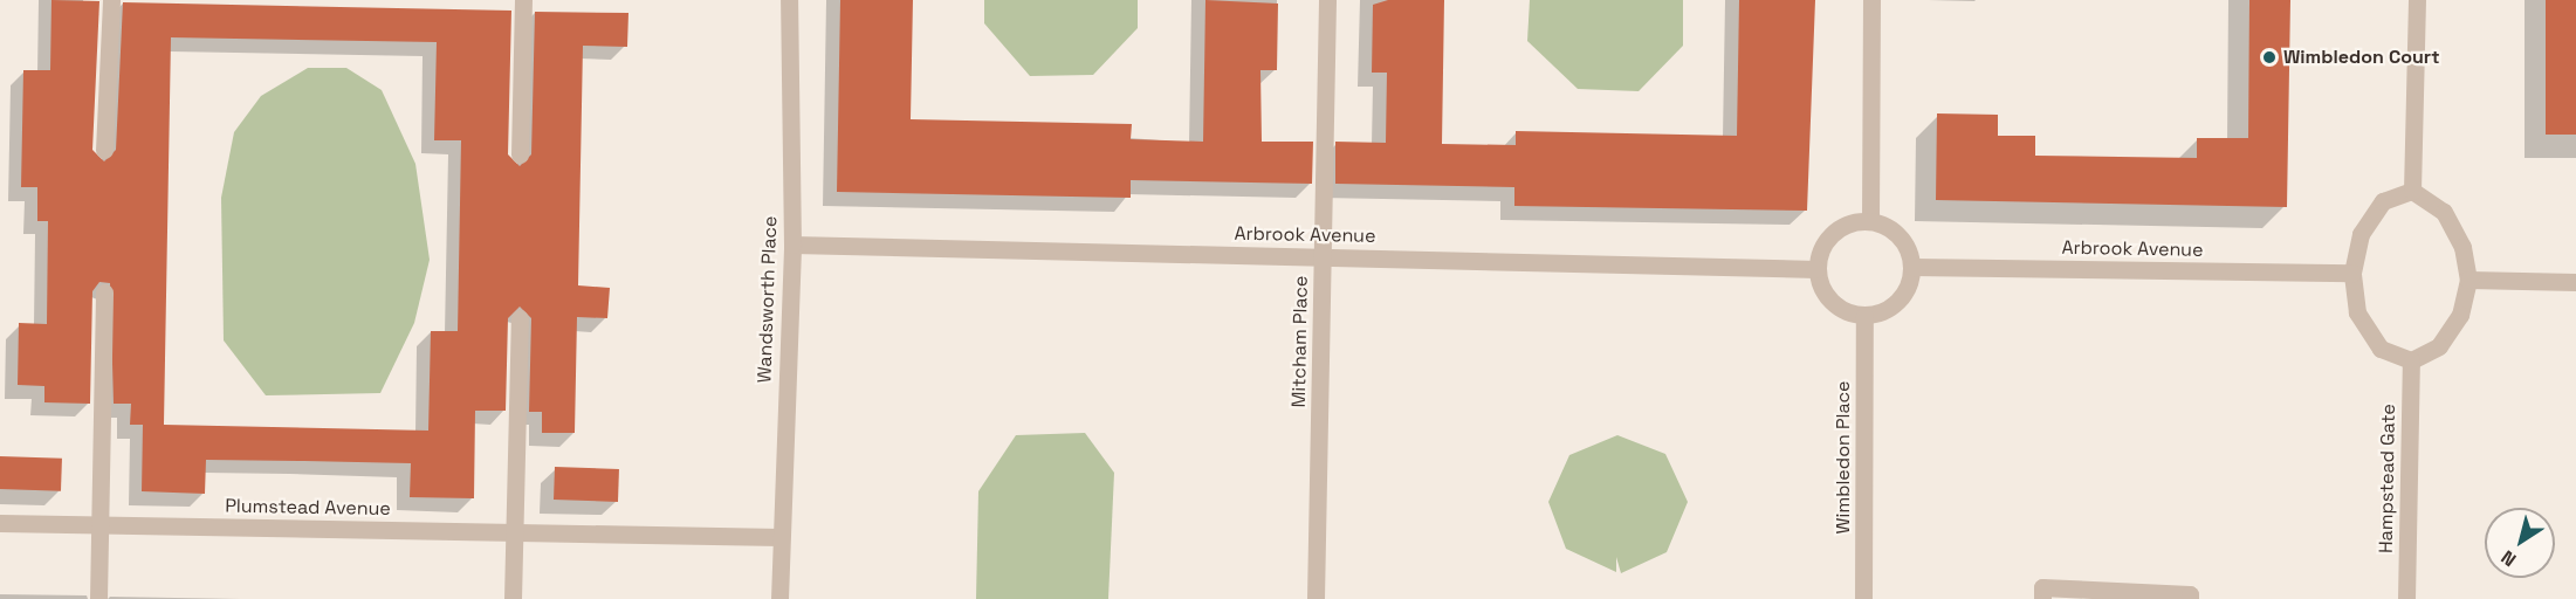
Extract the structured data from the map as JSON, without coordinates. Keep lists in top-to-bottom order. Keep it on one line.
{"streets":{"street":["Arbrook Avenue","Wandsworth Place","Mitcham Place","Wimbledon Place","Hampstead Gate","Plumstead Avenue"]},"crossings":[["Arbrook Avenue","Wandsworth Place"],["Arbrook Avenue","Mitcham Place"],["Arbrook Avenue","Wimbledon Place"],["Arbrook Avenue","Hampstead Gate"],["Wandsworth Place","Plumstead Avenue"]],"places":["Wimbledon Court"],"north":"bottom left"}
